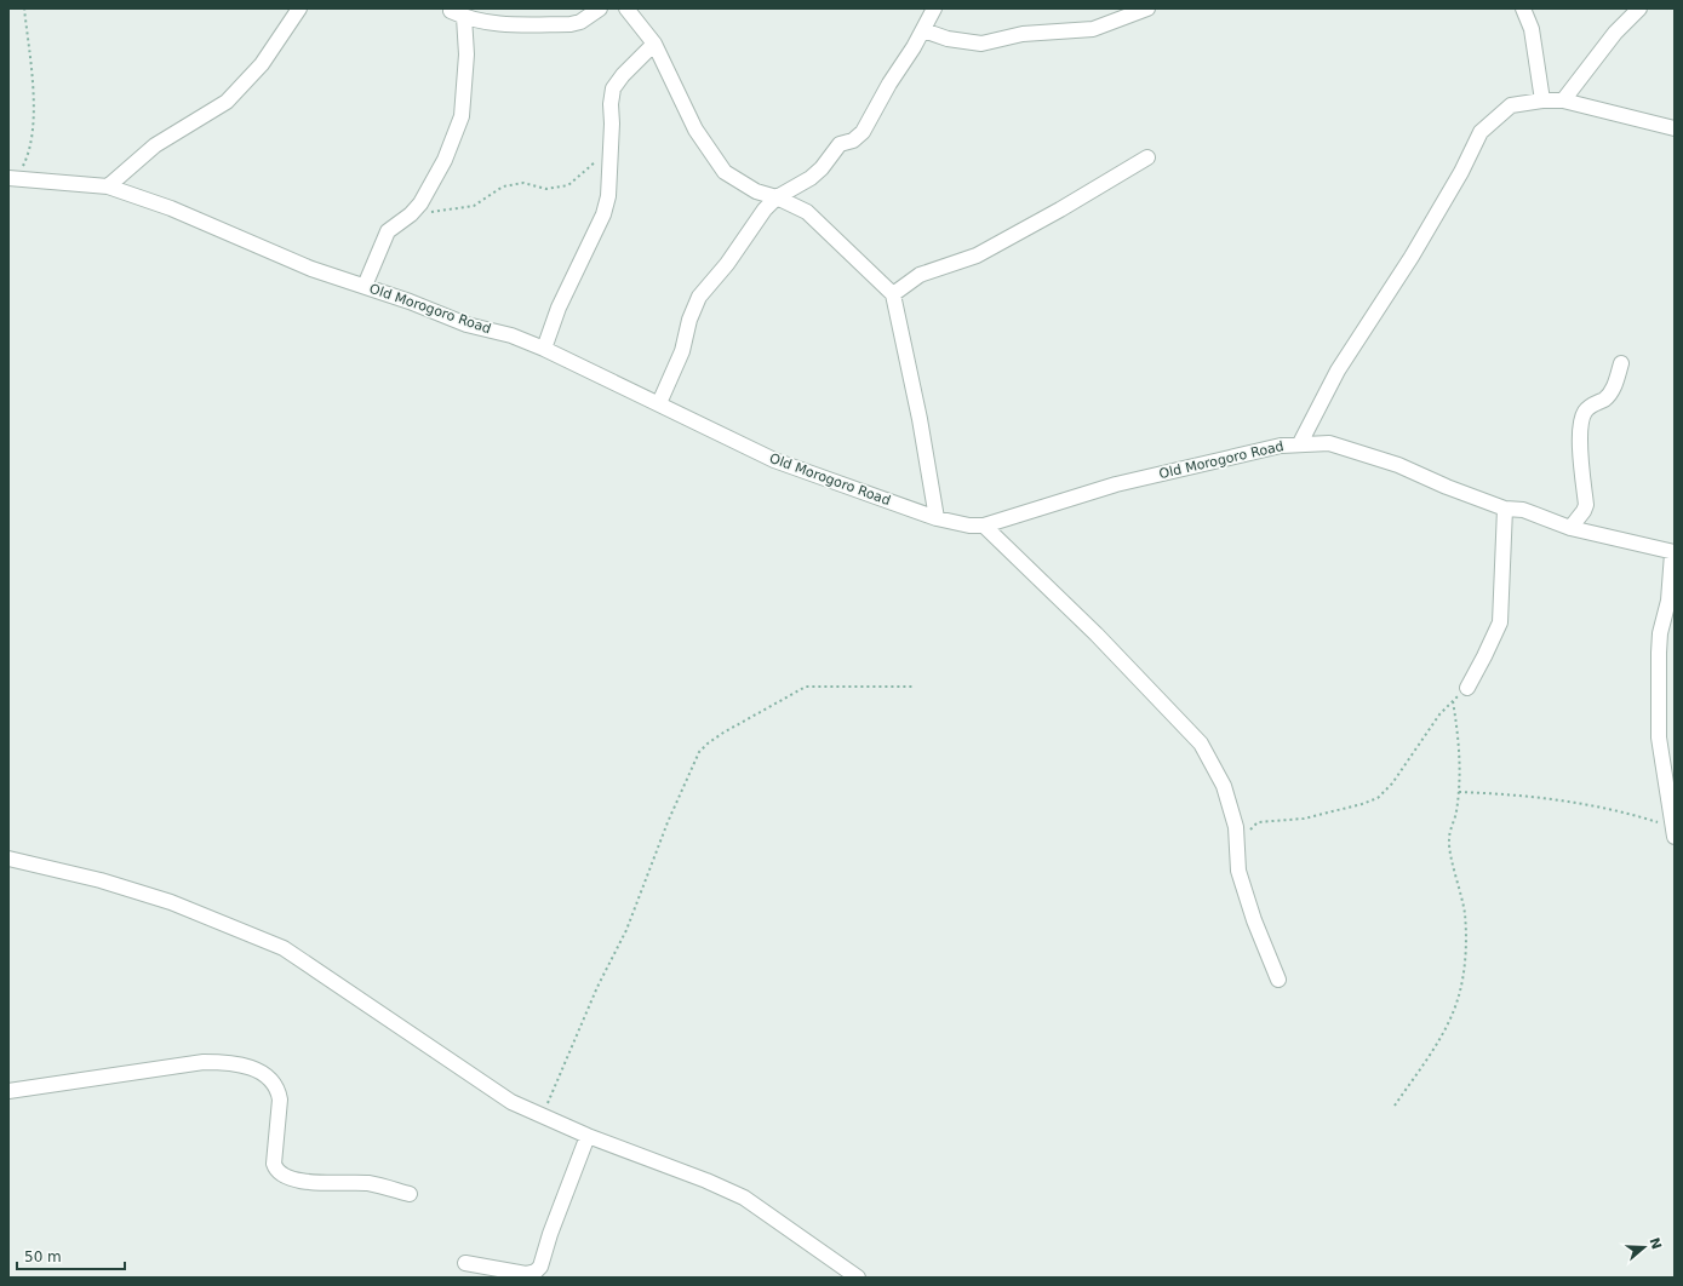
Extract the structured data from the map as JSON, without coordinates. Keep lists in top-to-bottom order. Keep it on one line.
{"streets":{"street":["Old Morogoro Road"]},"scale_bar":"50 m","north":"right"}
